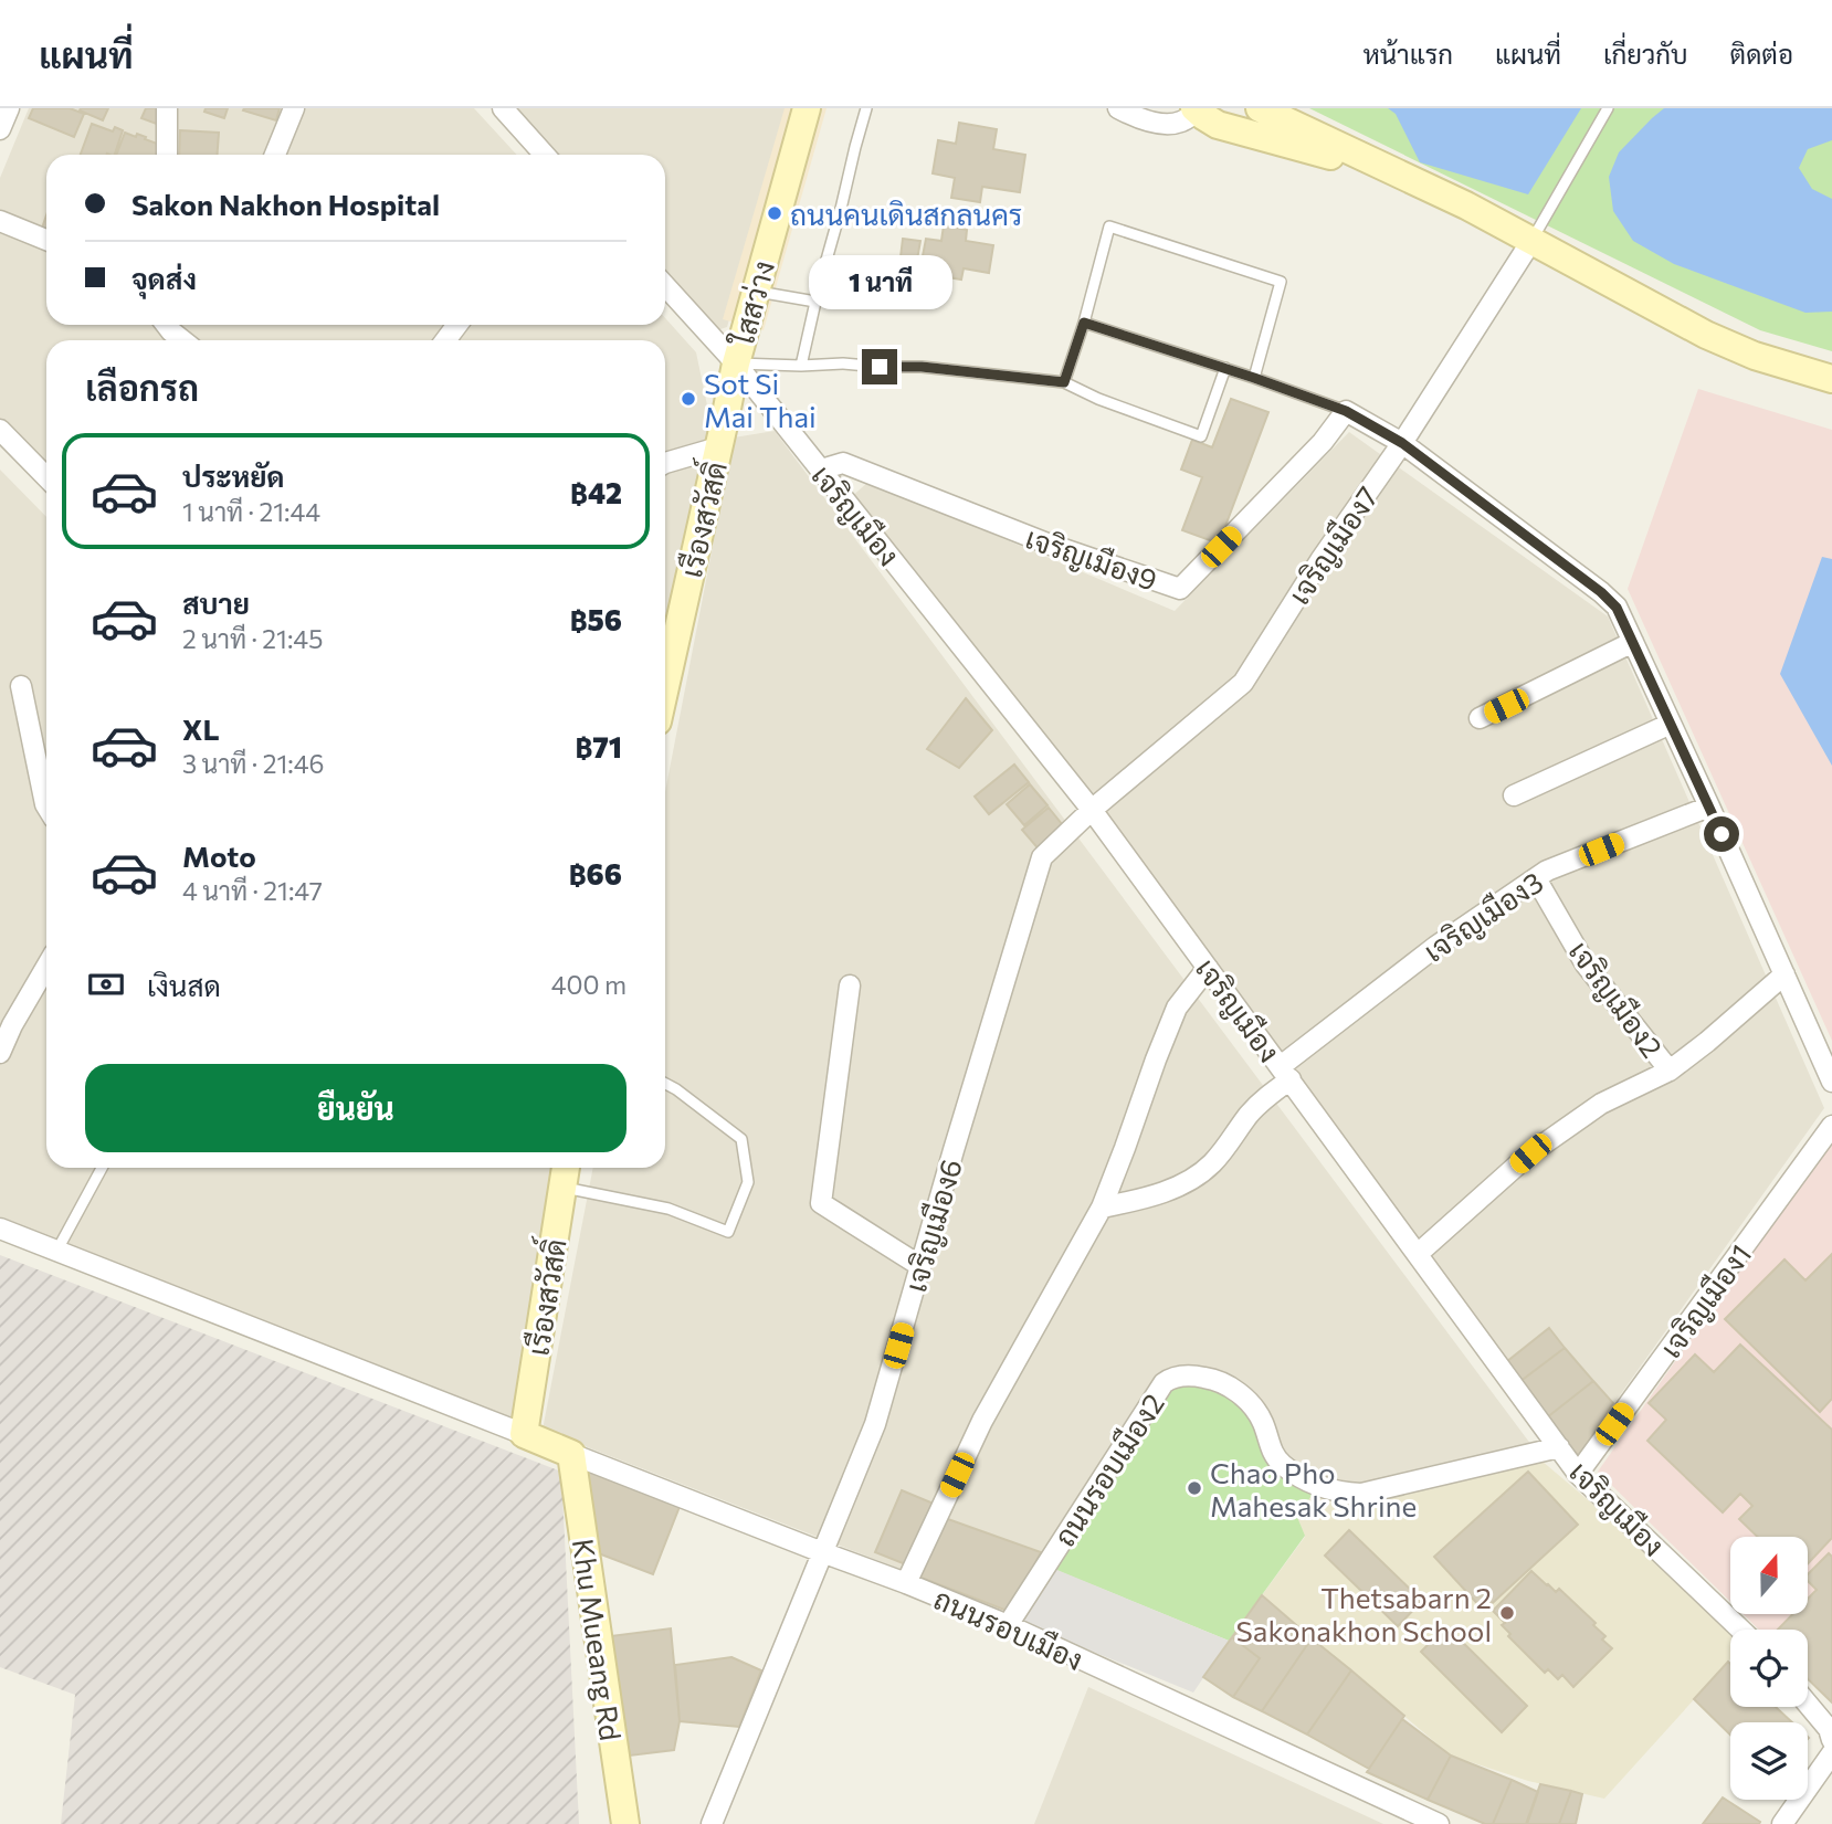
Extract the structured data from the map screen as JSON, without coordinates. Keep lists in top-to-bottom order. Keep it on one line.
{"streets":{"street":["ใสสว่าง","เจริญเมือง","เรืองสวัสดิ์","เจริญเมือง7","เจริญเมือง9","เจริญเมือง3","เจริญเมือง2","เจริญเมือง6","เจริญเมือง1","ถนนรอบเมือง2","ถนนรอบเมือง","Khu Mueang Rd"]},"crossings":[["ใสสว่าง","เจริญเมือง"],["ใสสว่าง","เรืองสวัสดิ์"],["เจริญเมือง","เรืองสวัสดิ์"],["เจริญเมือง","เจริญเมือง7"],["เจริญเมือง","เจริญเมือง9"],["เจริญเมือง","เจริญเมือง3"],["เจริญเมือง","เจริญเมือง6"],["เจริญเมือง","เจริญเมือง1"],["เจริญเมือง","ถนนรอบเมือง2"],["เจริญเมือง7","เจริญเมือง6"],["เจริญเมือง3","เจริญเมือง2"],["เจริญเมือง6","ถนนรอบเมือง"],["ถนนรอบเมือง2","ถนนรอบเมือง"],["ถนนรอบเมือง","Khu Mueang Rd"]],"places":["ถนนคนเดินสกลนคร","Sot Si Mai Thai","Chao Pho Mahesak Shrine","Thetsabarn 2 Sakonakhon School"],"north":"top","page":{"header":"แผนที่","nav":["หน้าแรก","แผนที่","เกี่ยวกับ","ติดต่อ"],"banner":["Sakon Nakhon Hospital","จุดส่ง"],"bubble":"1 นาที","heading":"เลือกรถ","list":[{"name":"ประหยัด","note":"1 นาที · 21:44","value":"฿42"},{"name":"สบาย","note":"2 นาที · 21:45","value":"฿56"},{"name":"XL","note":"3 นาที · 21:46","value":"฿71"},{"name":"Moto","note":"4 นาที · 21:47","value":"฿66"}],"pay":["เงินสด","400 m"],"buttons":"ยืนยัน"}}
